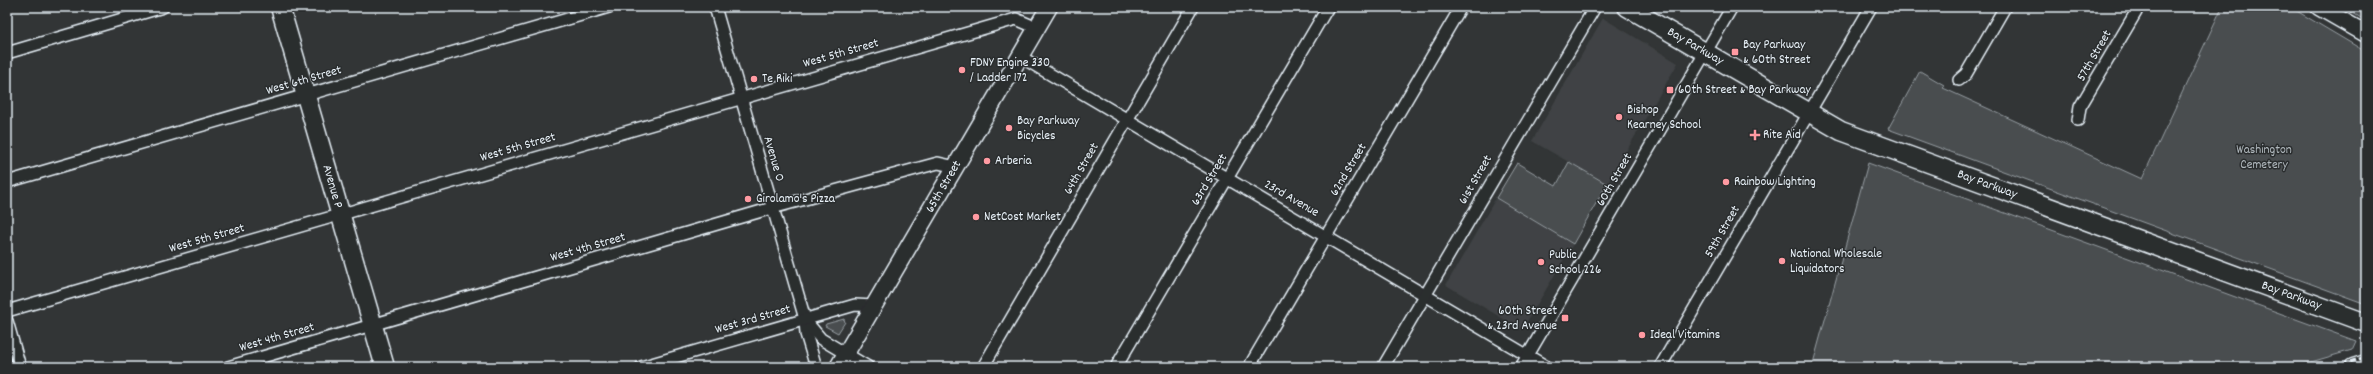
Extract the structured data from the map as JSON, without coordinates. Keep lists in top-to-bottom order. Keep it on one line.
{"streets":{"main road":["Bay Parkway","Avenue P","65th Street"],"street":["West 5th Street","57th Street","West 6th Street","Avenue O","64th Street","62nd Street","63rd Street","61st Street","60th Street","23rd Avenue","59th Street","West 4th Street","West 3rd Street"]},"crossings":[["Bay Parkway","60th Street"],["Bay Parkway","59th Street"],["West 5th Street","Avenue O"],["West 5th Street","Avenue P"],["West 5th Street","65th Street"],["West 6th Street","Avenue P"],["Avenue O","65th Street"],["Avenue O","West 4th Street"],["Avenue O","West 3rd Street"],["64th Street","23rd Avenue"],["62nd Street","23rd Avenue"],["63rd Street","23rd Avenue"],["61st Street","23rd Avenue"],["60th Street","23rd Avenue"],["Avenue P","West 4th Street"],["65th Street","23rd Avenue"],["65th Street","West 4th Street"],["65th Street","West 3rd Street"]],"parks":["Washington Cemetery"],"places":{"transit":["Bay Parkway & 60th Street","60th Street & Bay Parkway","60th Street & 23rd Avenue"],"other":["FDNY Engine 330 / Ladder 172","Te Riki","Bishop Kearney School","Bay Parkway Bicycles","Arberia","Rainbow Lighting","Girolamo's Pizza","NetCost Market","National Wholesale Liquidators","Public School 226","Ideal Vitamins"],"health":["Rite Aid"]}}
